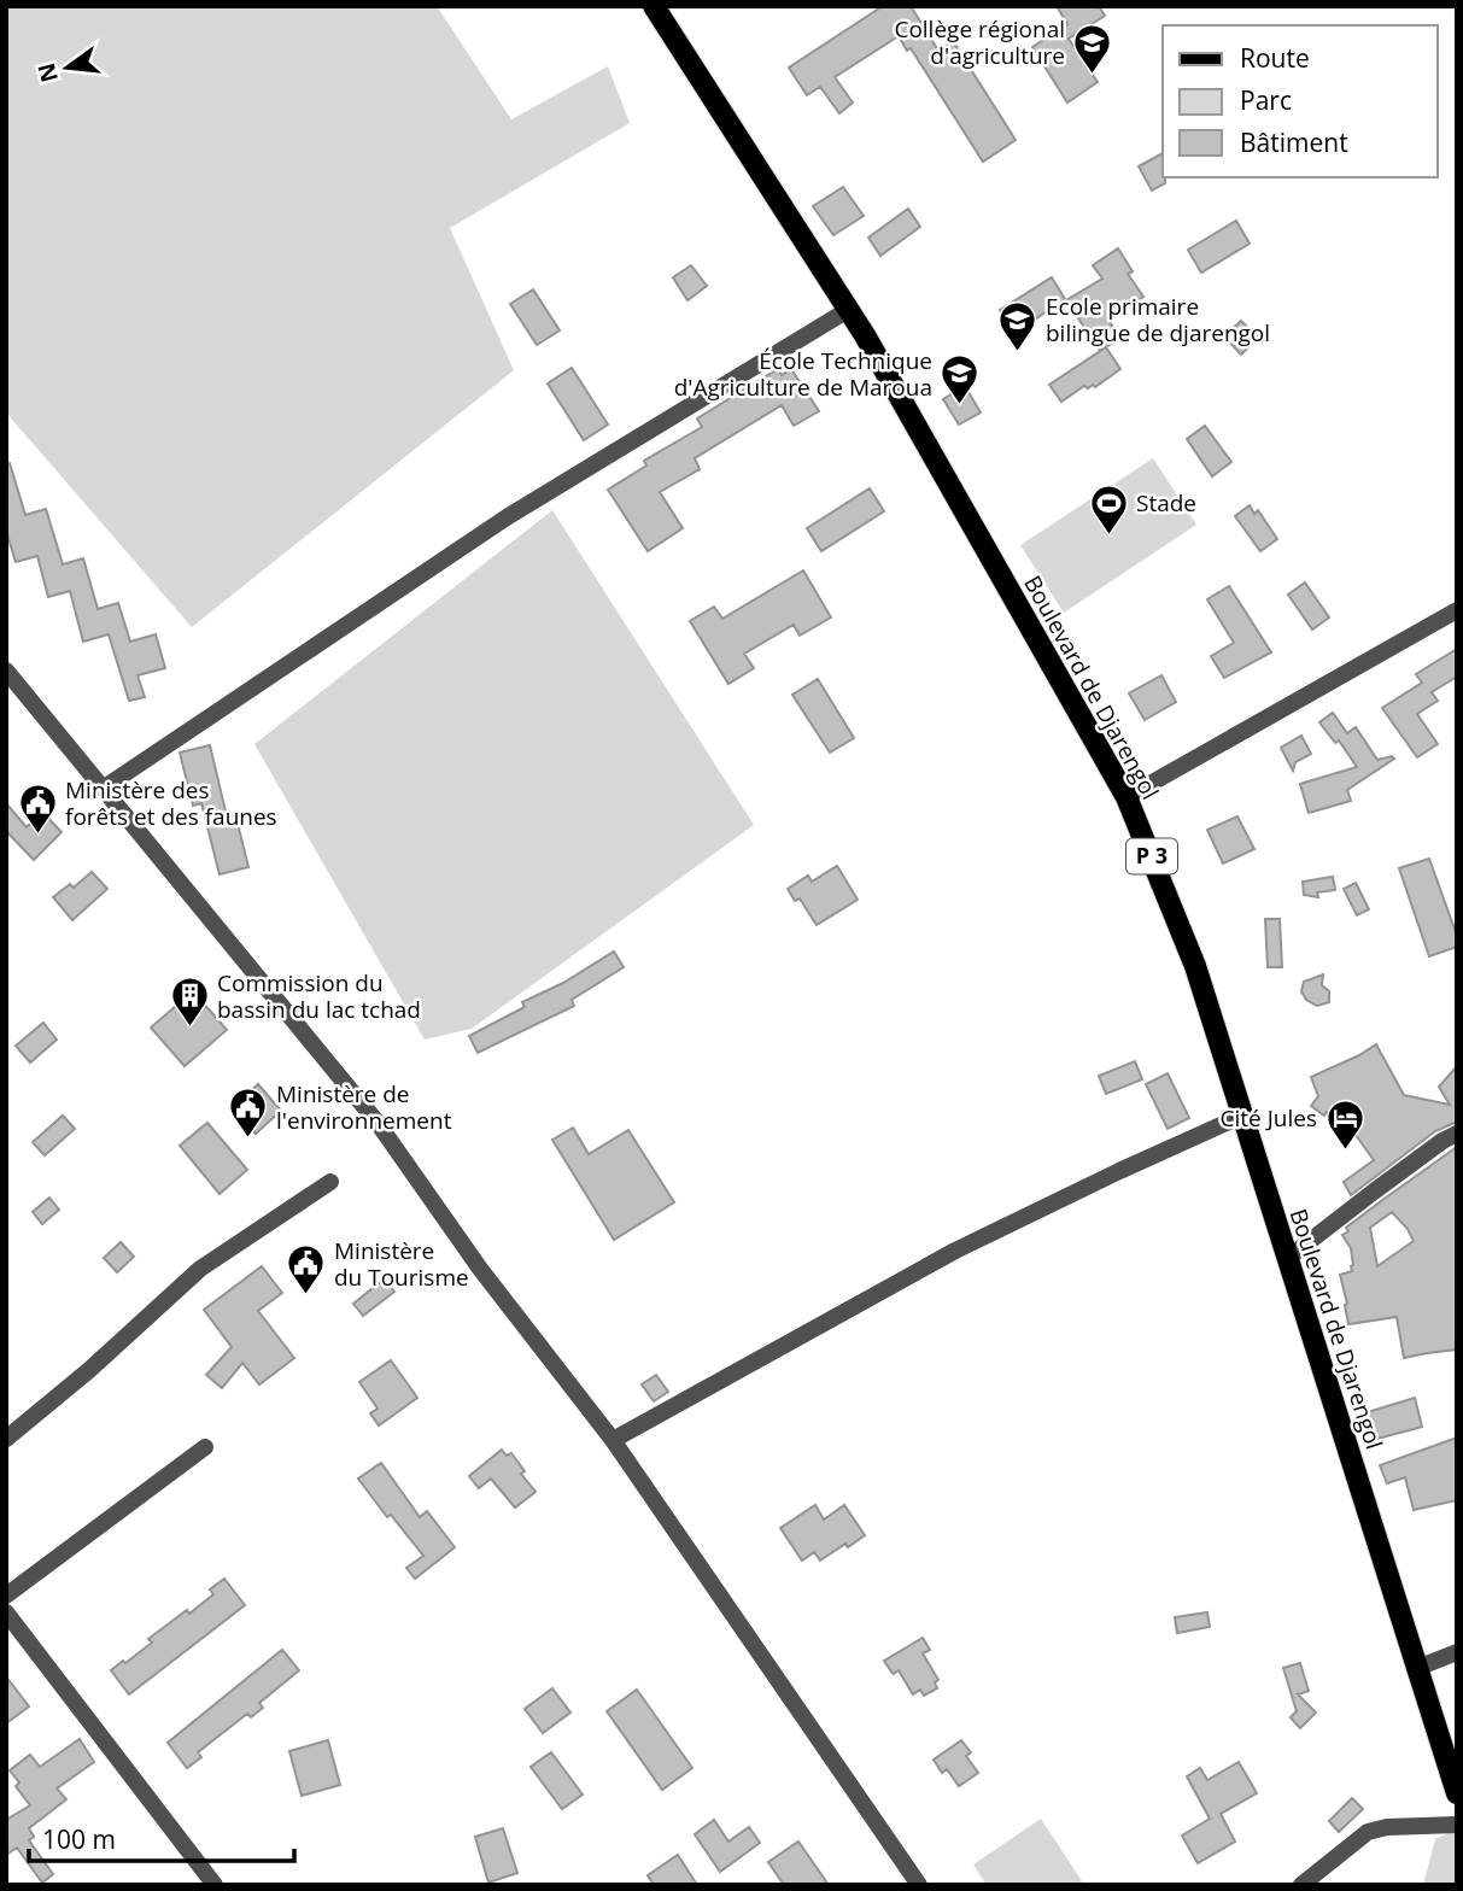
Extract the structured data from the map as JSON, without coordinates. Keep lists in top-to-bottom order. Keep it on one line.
{"streets":{"main road":["Boulevard de Djarengol","P 3"]},"places":{"school or university":["Collège régional d'agriculture","Ecole primaire bilingue de djarengol","École Technique d'Agriculture de Maroua"],"sports":["Stade"],"public building":["Ministère des forêts et des faunes","Ministère de l'environnement","Ministère du Tourisme"],"building":["Commission du bassin du lac tchad"],"hotel":["Cité Jules"]},"legend":["Route","Parc","Bâtiment"],"scale_bar":"100 m","north":"left"}
